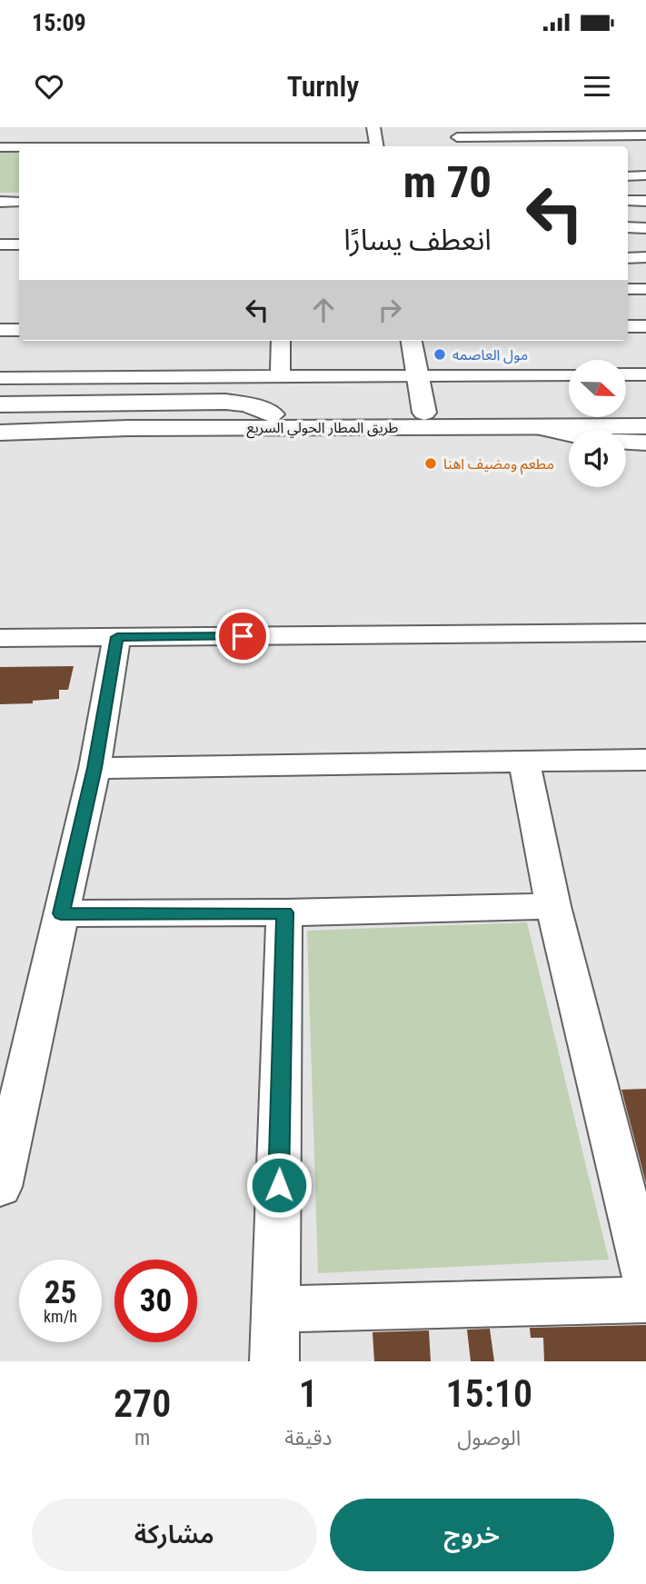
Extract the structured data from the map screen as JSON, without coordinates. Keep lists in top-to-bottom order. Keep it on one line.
{"streets":{"main road":["طريق المطار الحولي السريع"]},"places":["مول العاصمه","مطعم ومضيف اهنا"],"north":"right","page":{"status":"15:09","header":"Turnly","turn":["70 m","انعطف يسارًا"],"speed":"25 km/h","limit":"30","eta":["15:10","الوصول","1","دقيقة","270","m"],"buttons":["خروج","مشاركة"]}}
